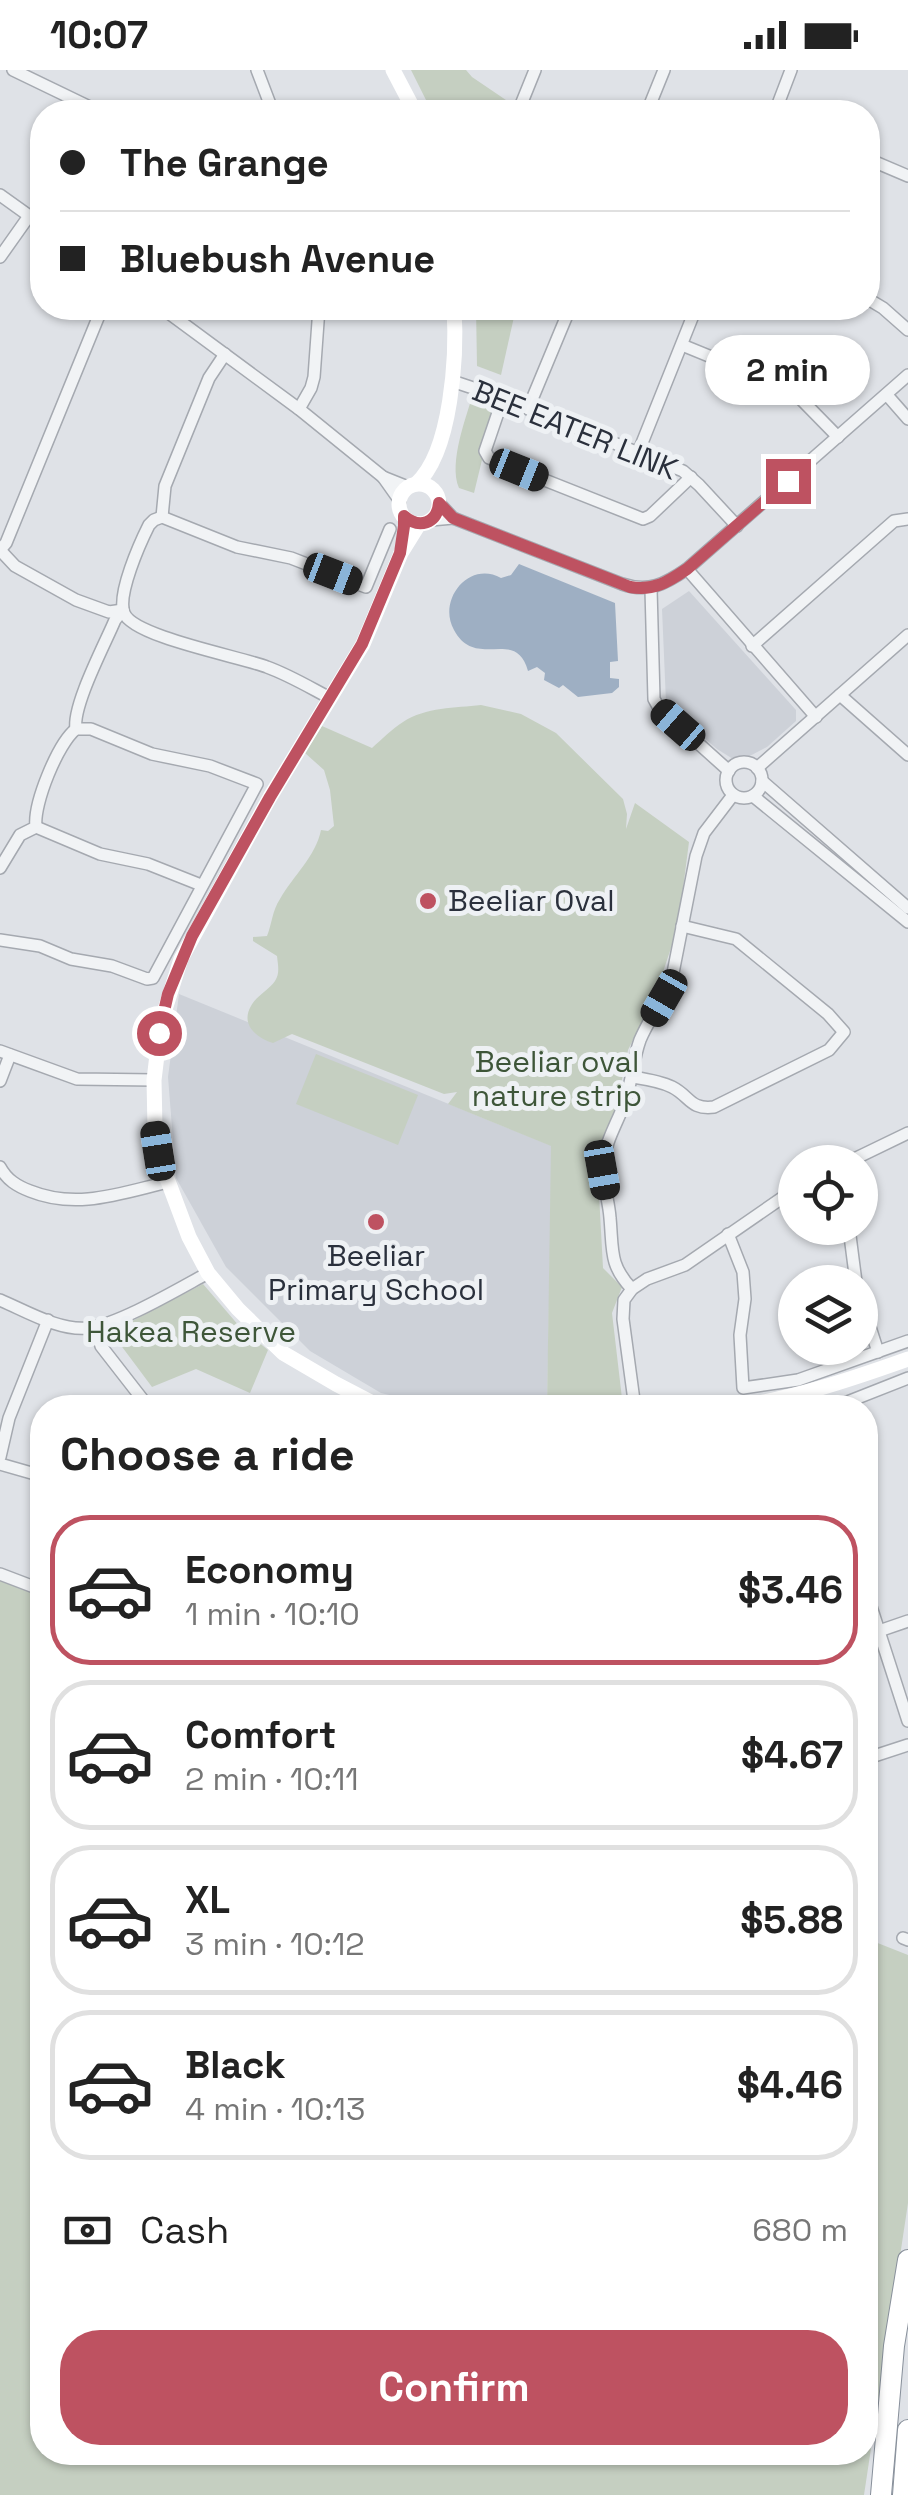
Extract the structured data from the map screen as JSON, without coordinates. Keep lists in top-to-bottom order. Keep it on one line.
{"streets":{"street":["BEE EATER LINK"]},"parks":["Beeliar oval nature strip","Hakea Reserve"],"places":["Beeliar Oval","Beeliar Primary School"],"page":{"status":"10:07","banner":["The Grange","Bluebush Avenue"],"bubble":"2 min","heading":"Choose a ride","list":[{"name":"Economy","note":"1 min · 10:10","value":"$3.46"},{"name":"Comfort","note":"2 min · 10:11","value":"$4.67"},{"name":"XL","note":"3 min · 10:12","value":"$5.88"},{"name":"Black","note":"4 min · 10:13","value":"$4.46"}],"pay":["Cash","680 m"],"buttons":"Confirm"}}
